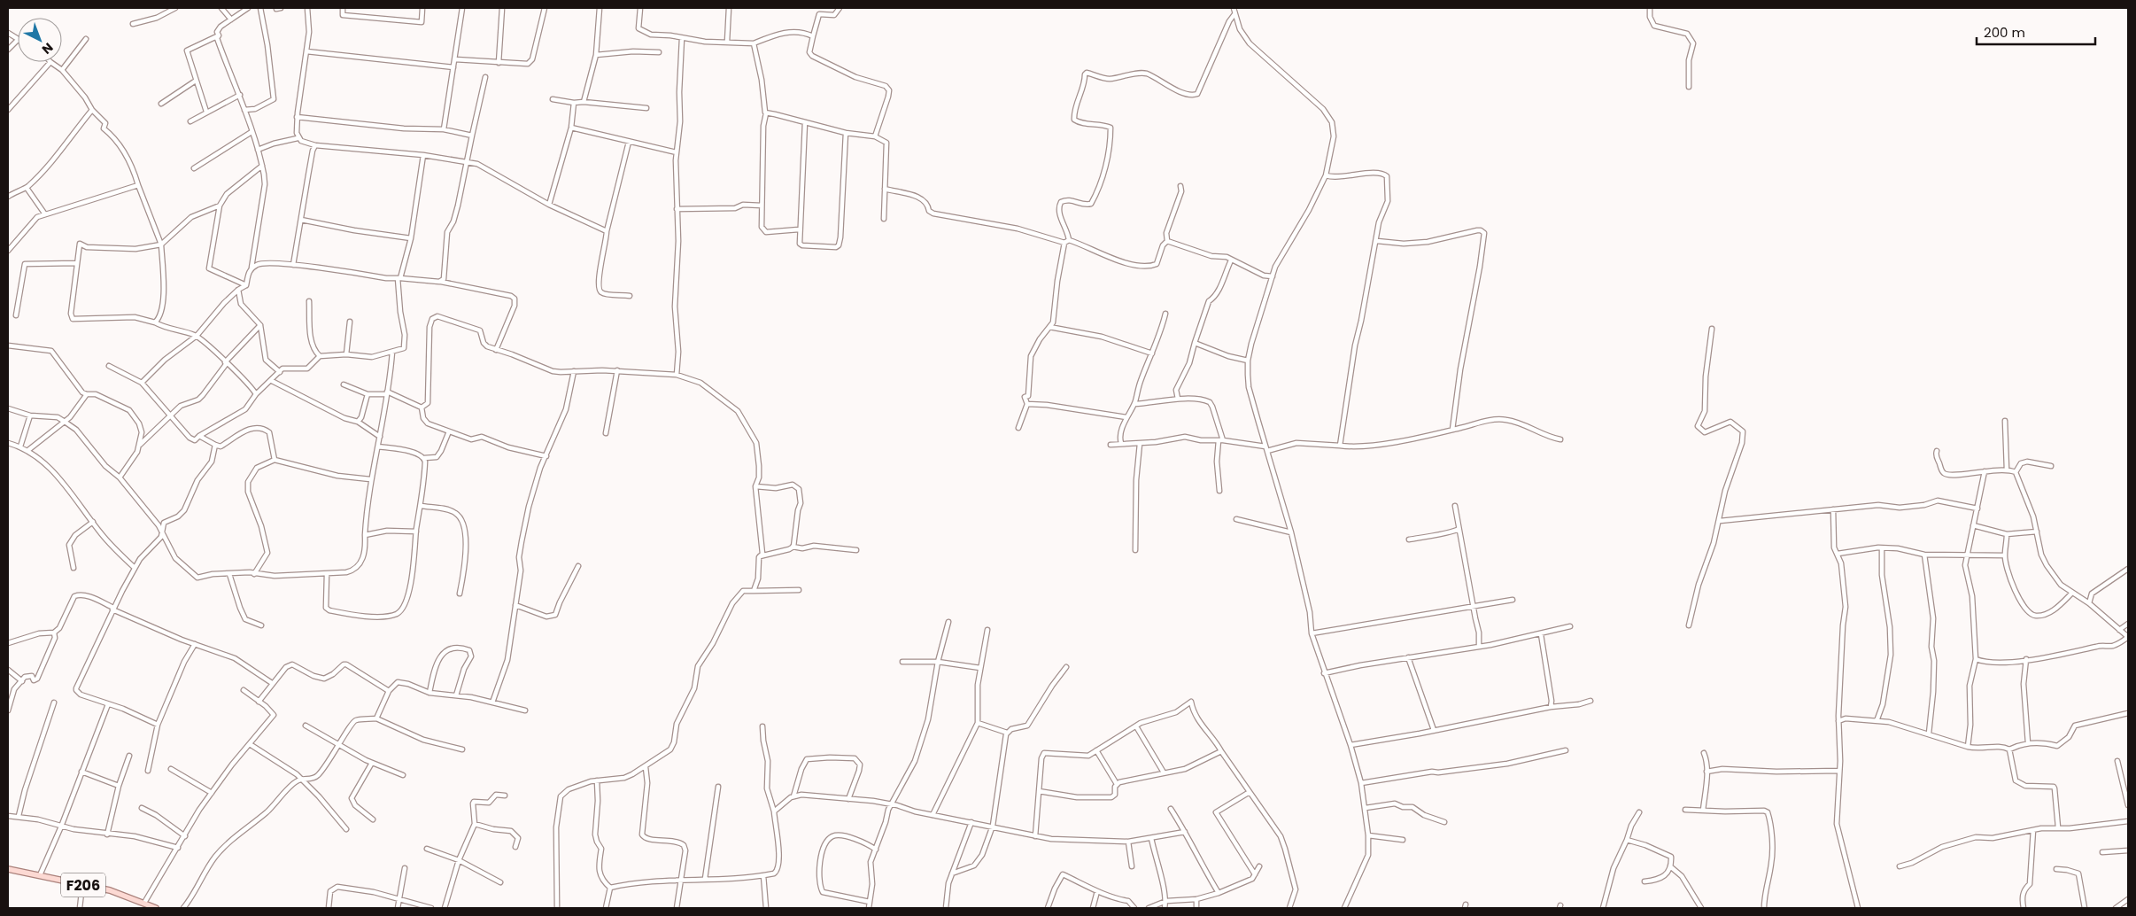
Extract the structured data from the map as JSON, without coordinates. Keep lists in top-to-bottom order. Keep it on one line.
{"streets":{"main road":["F206"]},"scale_bar":"200 m","north":"bottom right"}
